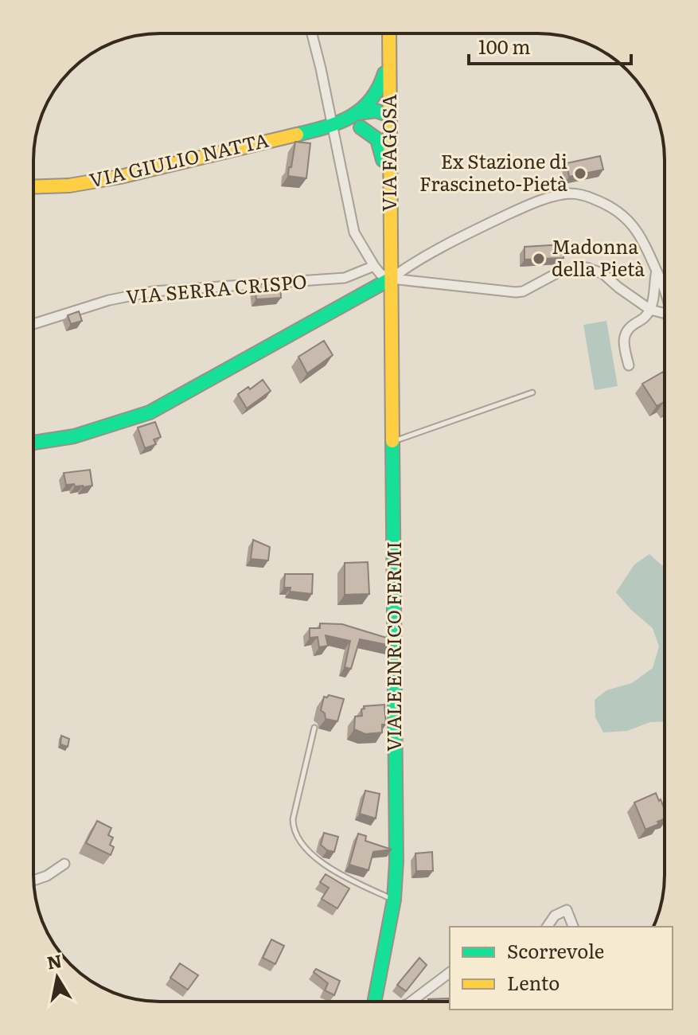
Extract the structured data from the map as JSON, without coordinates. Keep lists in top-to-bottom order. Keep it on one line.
{"streets":{"main road":["VIA FAGOSA","VIA GIULIO NATTA","VIALE ENRICO FERMI"],"street":["VIA SERRA CRISPO"]},"crossings":[["VIA FAGOSA","VIALE ENRICO FERMI"]],"places":["Ex Stazione di Frascineto-Pietà","Madonna della Pietà"],"legend":["Scorrevole","Lento"],"scale_bar":"100 m","north":"top"}
